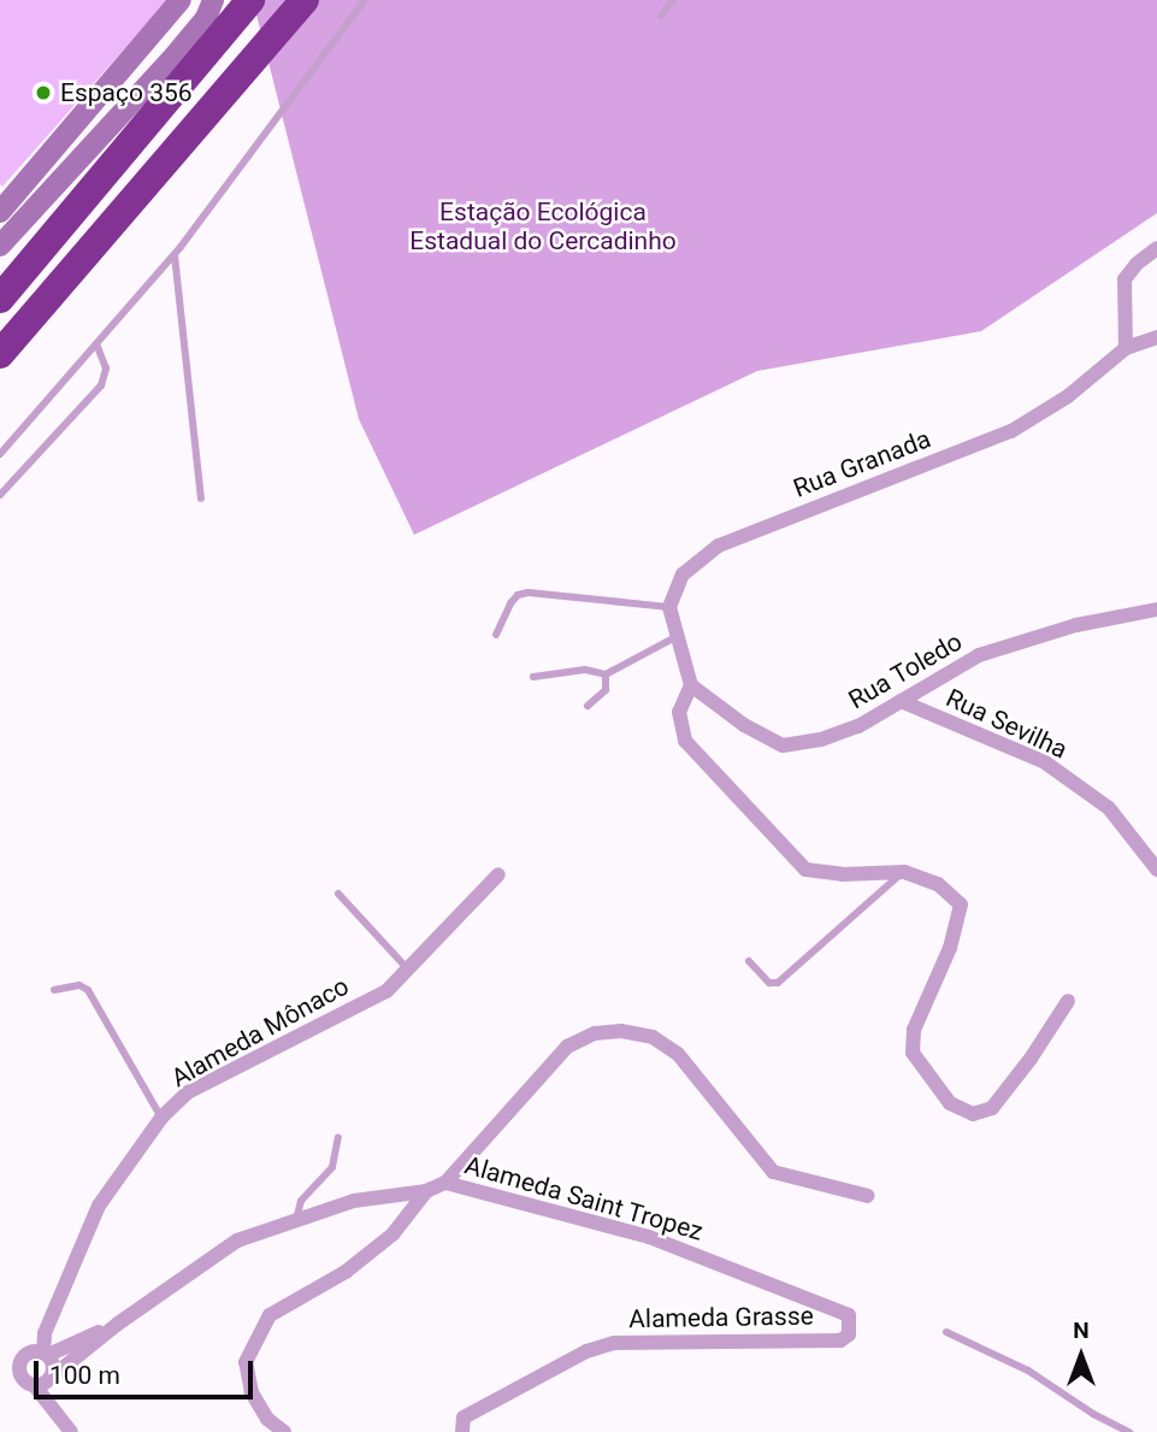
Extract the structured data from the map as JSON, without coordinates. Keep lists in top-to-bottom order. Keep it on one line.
{"streets":{"street":["Rua Granada","Rua Toledo","Rua Sevilha","Alameda Mônaco","Alameda Saint Tropez","Alameda Grasse"]},"crossings":[["Rua Toledo","Rua Sevilha"],["Alameda Mônaco","Alameda Saint Tropez"],["Alameda Saint Tropez","Alameda Grasse"]],"parks":["Estação Ecológica Estadual do Cercadinho"],"places":["Espaço 356"],"scale_bar":"100 m","north":"top"}
